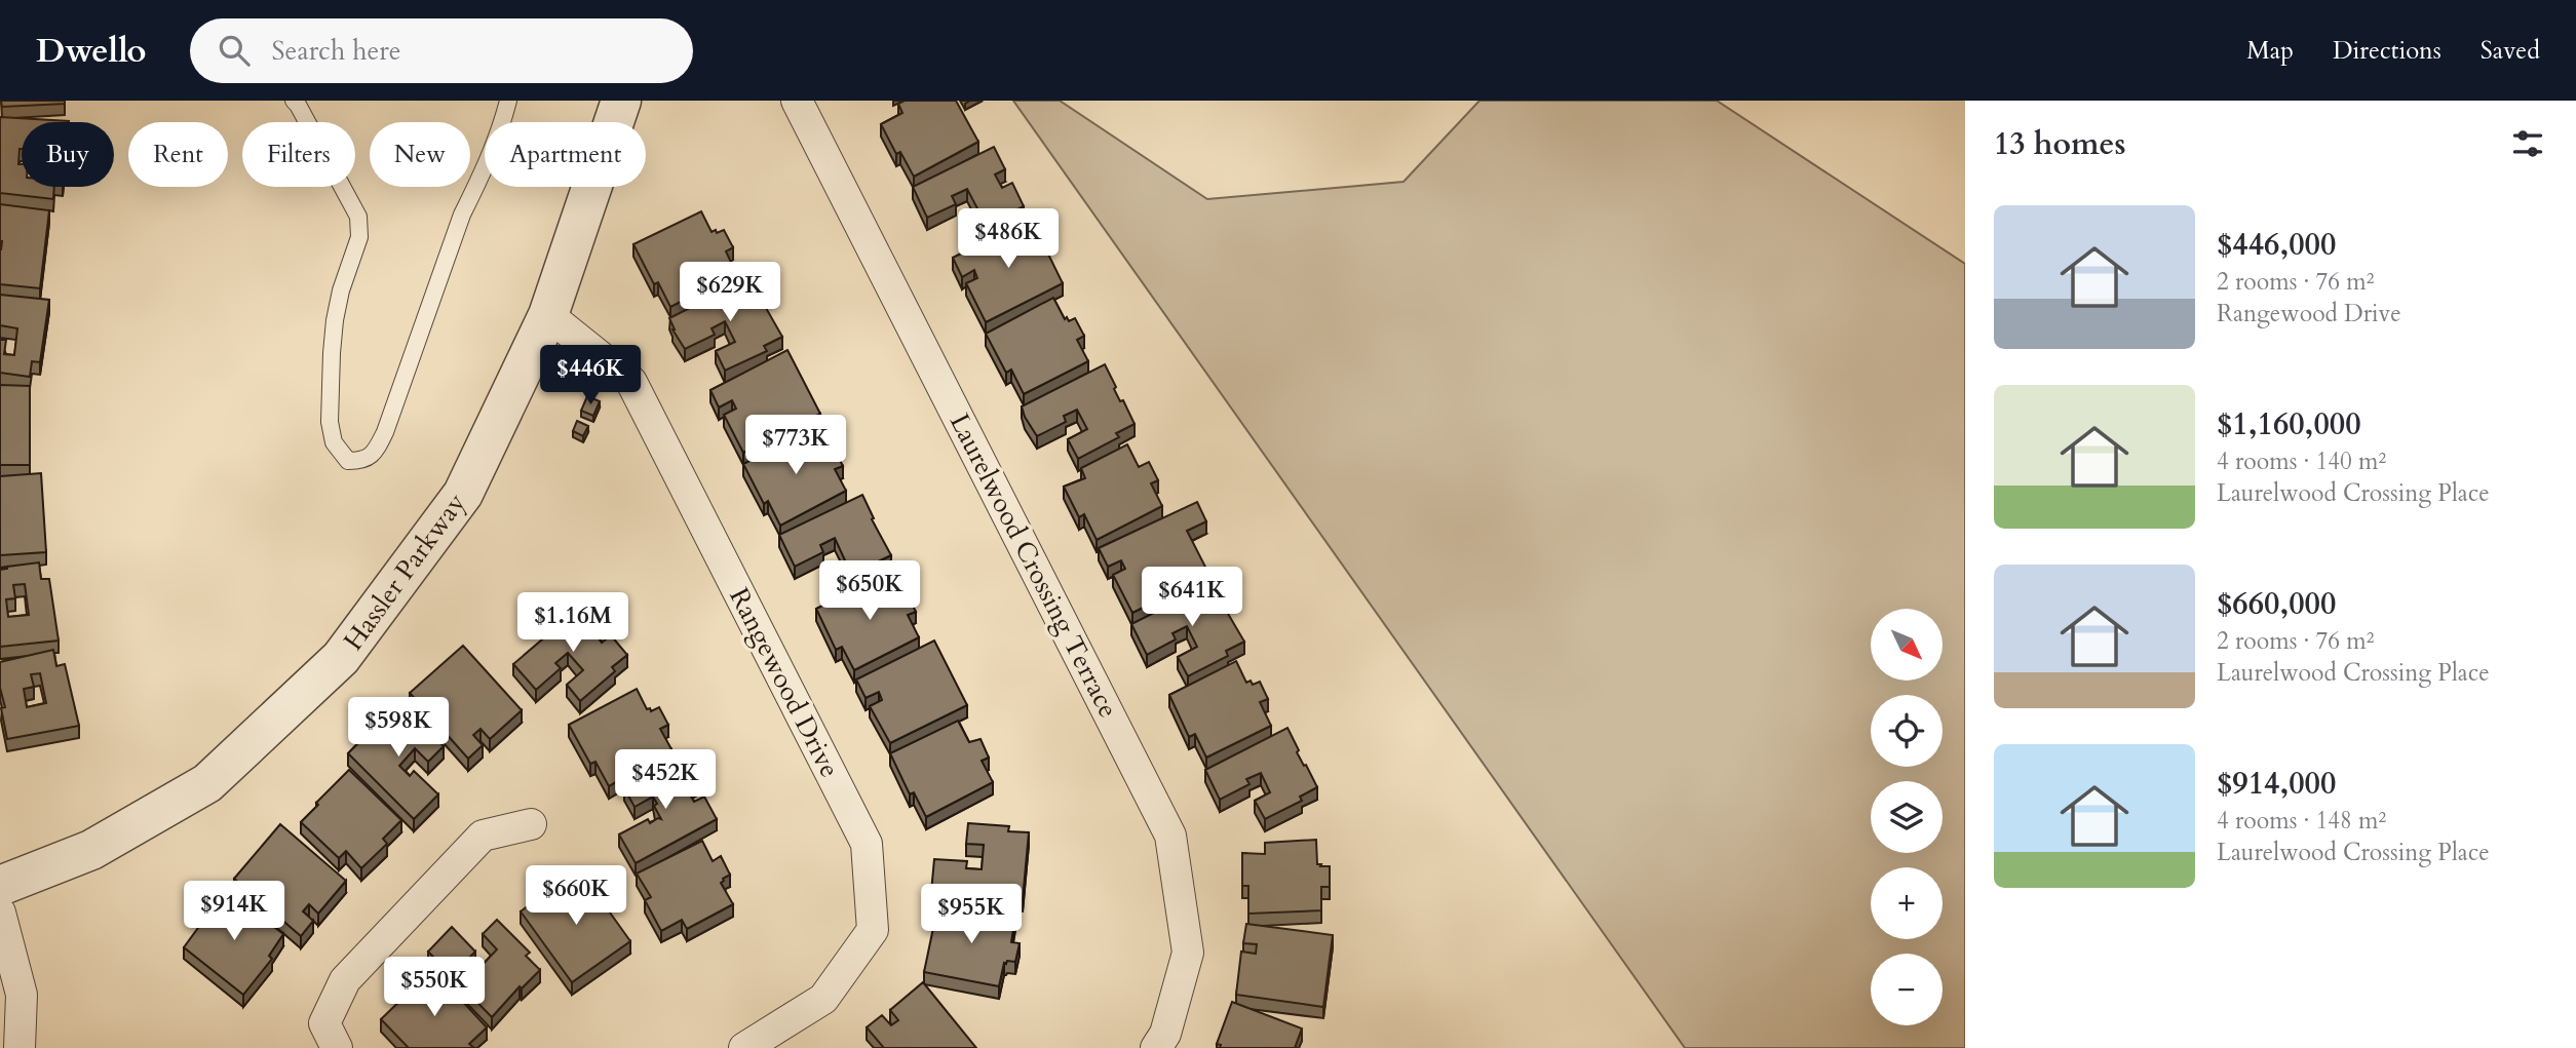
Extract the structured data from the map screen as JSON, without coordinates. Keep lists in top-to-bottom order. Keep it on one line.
{"streets":{"street":["Laurelwood Crossing Terrace","Hassler Parkway","Rangewood Drive"]},"crossings":[["Hassler Parkway","Rangewood Drive"]],"north":"bottom right","page":{"header":"Dwello","search":"Search here","nav":["Map","Directions","Saved"],"heading":"13 homes","chip":["Buy","Rent","Filters","New","Apartment"],"list":[{"name":"$446,000","note":"2 rooms · 76 m² · Rangewood Drive"},{"name":"$1,160,000","note":"4 rooms · 140 m² · Laurelwood Crossing Place"},{"name":"$660,000","note":"2 rooms · 76 m² · Laurelwood Crossing Place"},{"name":"$914,000","note":"4 rooms · 148 m² · Laurelwood Crossing Place"}],"price":["$486K","$629K","$446K","$773K","$650K","$641K","$1.16M","$598K","$452K","$660K","$914K","$955K","$550K"],"map_buttons":["+","−"]}}
